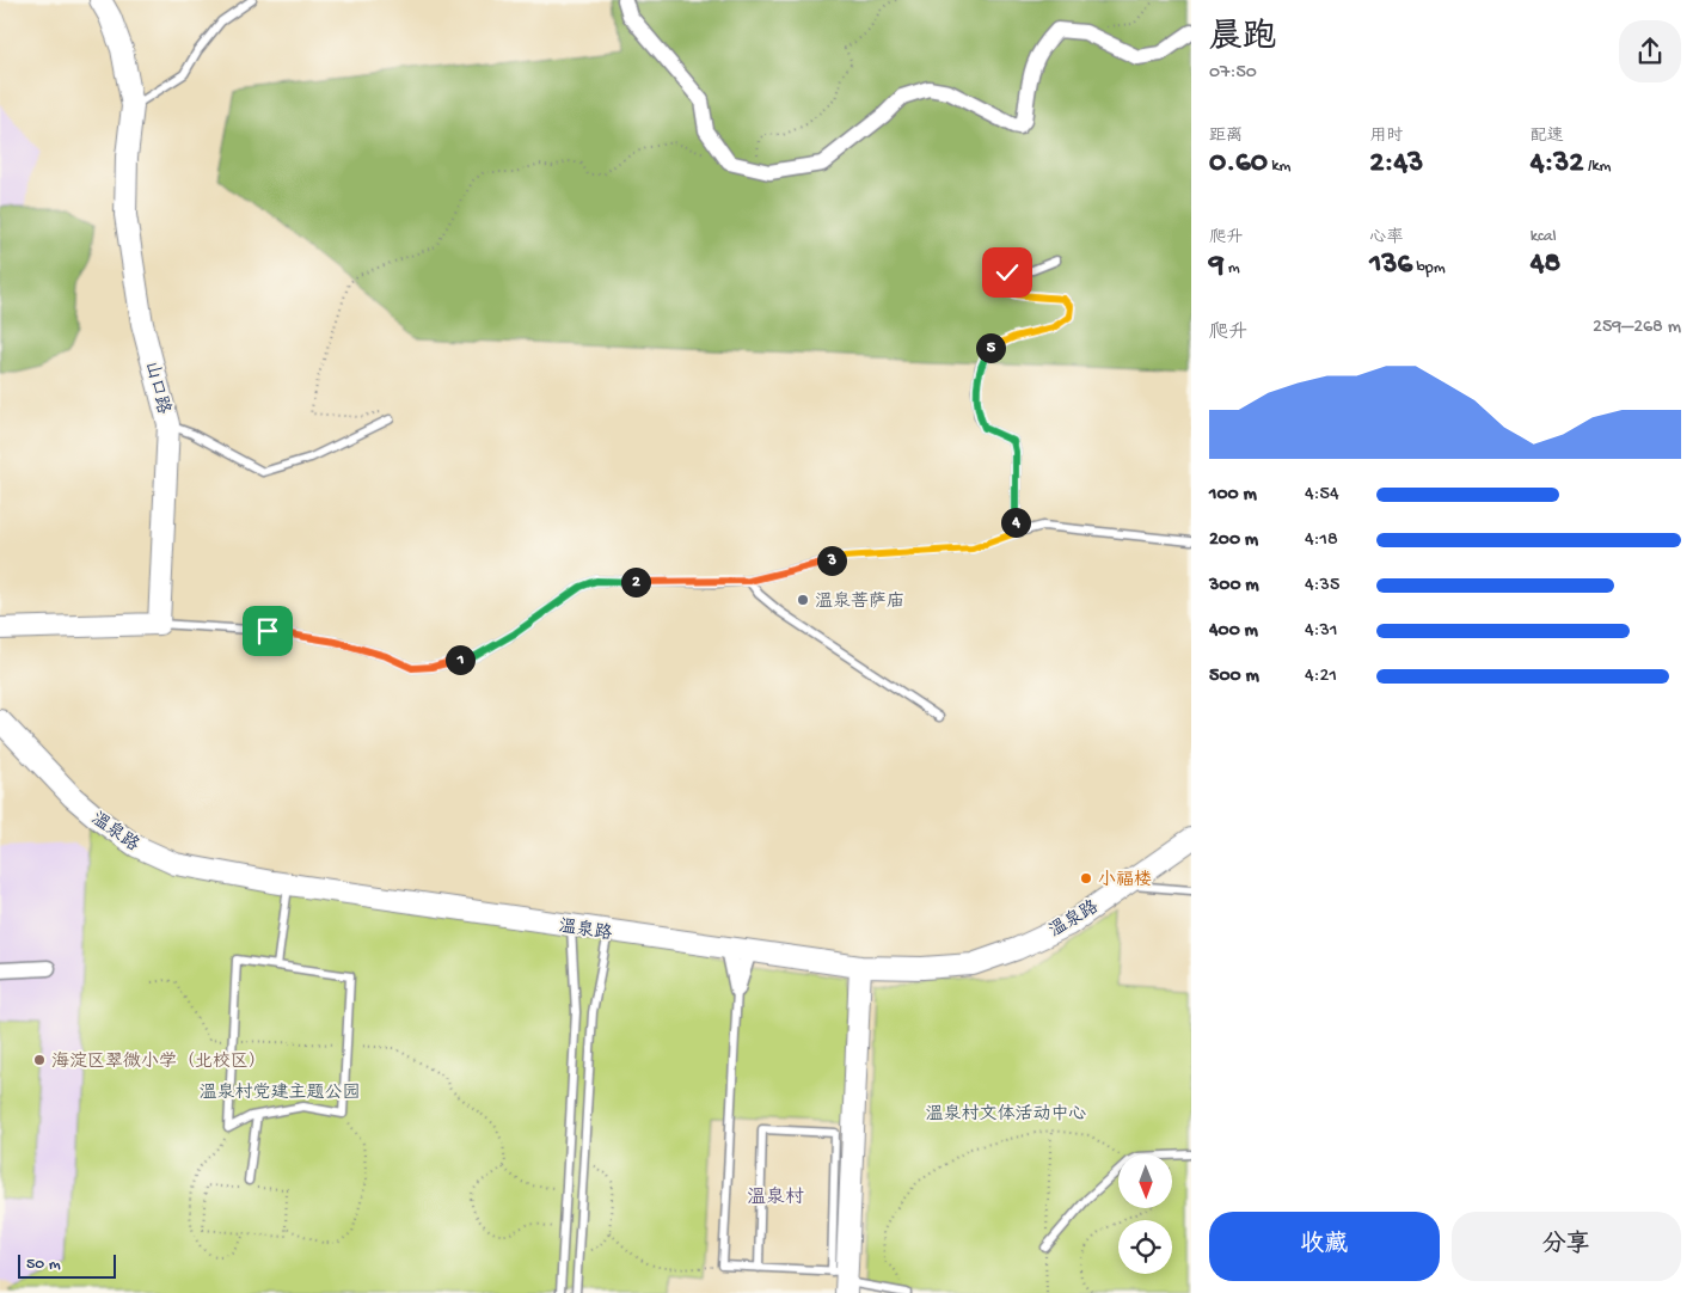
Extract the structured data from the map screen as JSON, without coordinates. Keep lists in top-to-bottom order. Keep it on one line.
{"streets":{"main road":["山口路","温泉路"]},"districts":["温泉村"],"parks":["温泉村党建主题公园","温泉村文体活动中心"],"places":["温泉菩萨庙","小福楼","海淀区翠微小学（北校区）"],"scale_bar":"50 m","north":"bottom","page":{"heading":["晨跑","07:50"],"stats":[["距离","0.60 km"],["用时","2:43"],["配速","4:32 /km"],["爬升","9 m"],["心率","136 bpm"],["kcal","48"]],"chart":["爬升","259–268 m"],"pins":["5","4","3","2","1"],"list":[{"name":"100 m","note":"4:54"},{"name":"200 m","note":"4:18"},{"name":"300 m","note":"4:35"},{"name":"400 m","note":"4:31"},{"name":"500 m","note":"4:21"}],"buttons":["收藏","分享"],"scale":"50 m"}}
